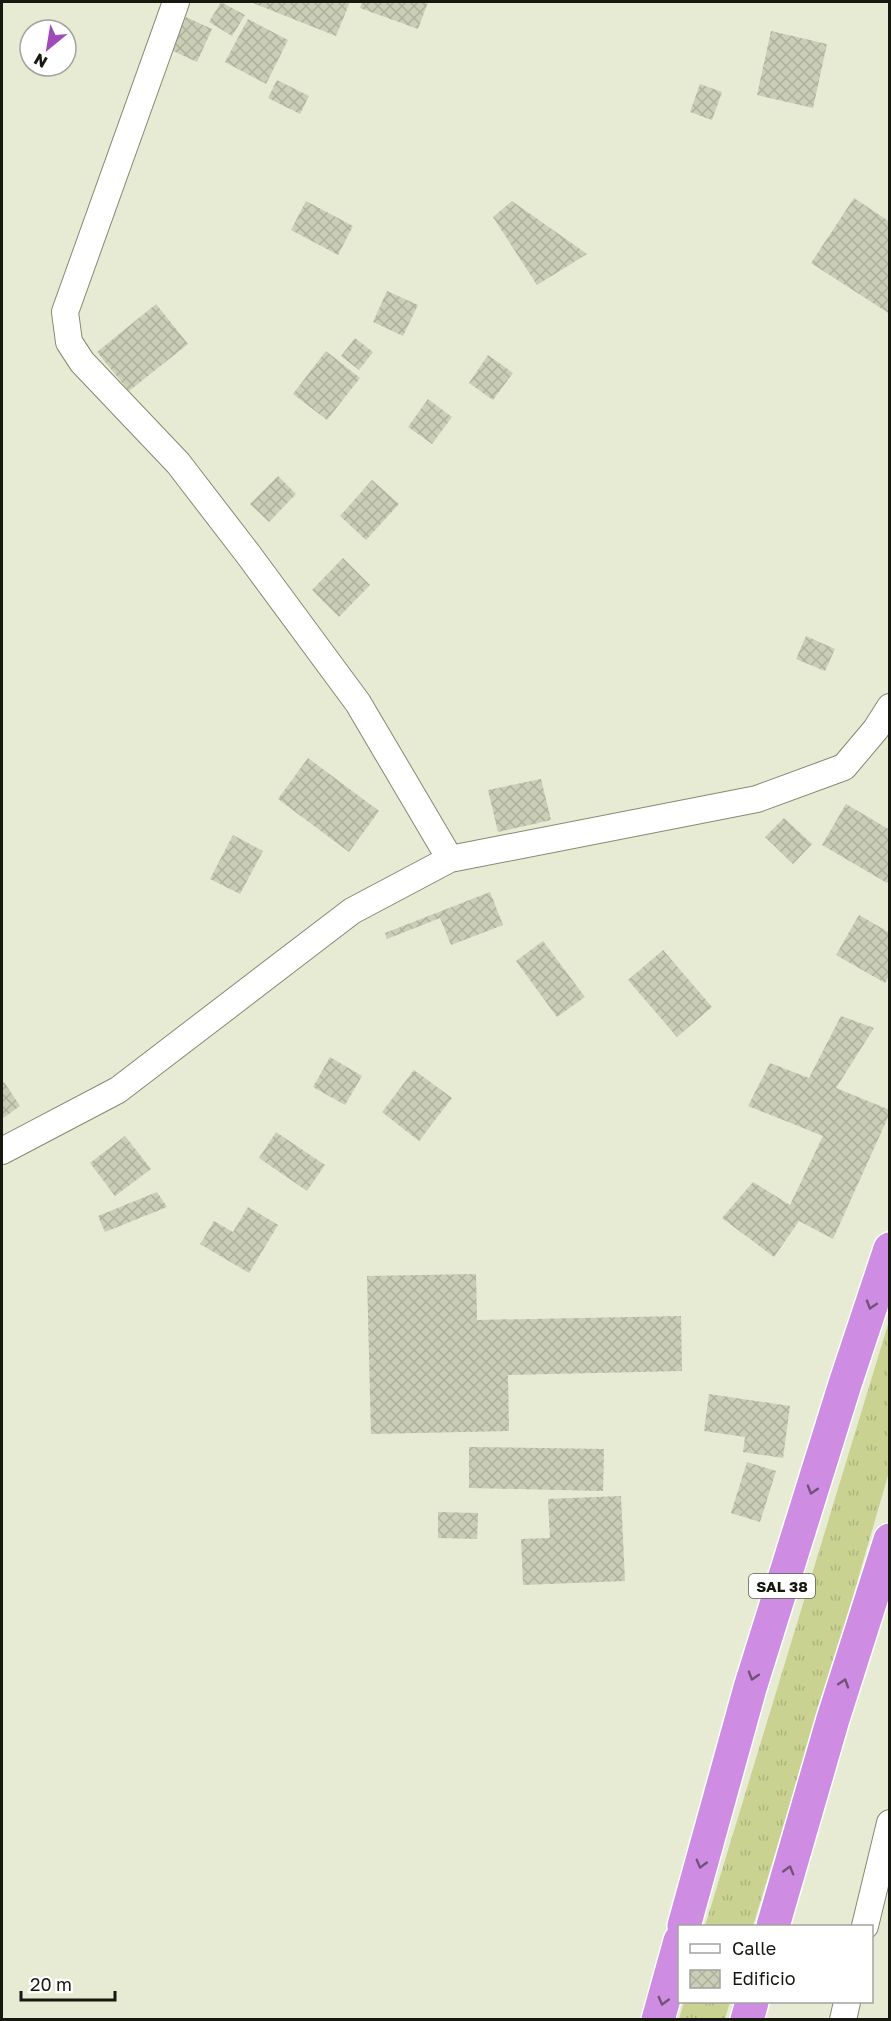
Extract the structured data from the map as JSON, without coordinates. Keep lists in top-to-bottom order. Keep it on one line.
{"streets":{"highway":["SAL 38"]},"legend":["Calle","Edificio"],"scale_bar":"20 m","north":"bottom left"}
